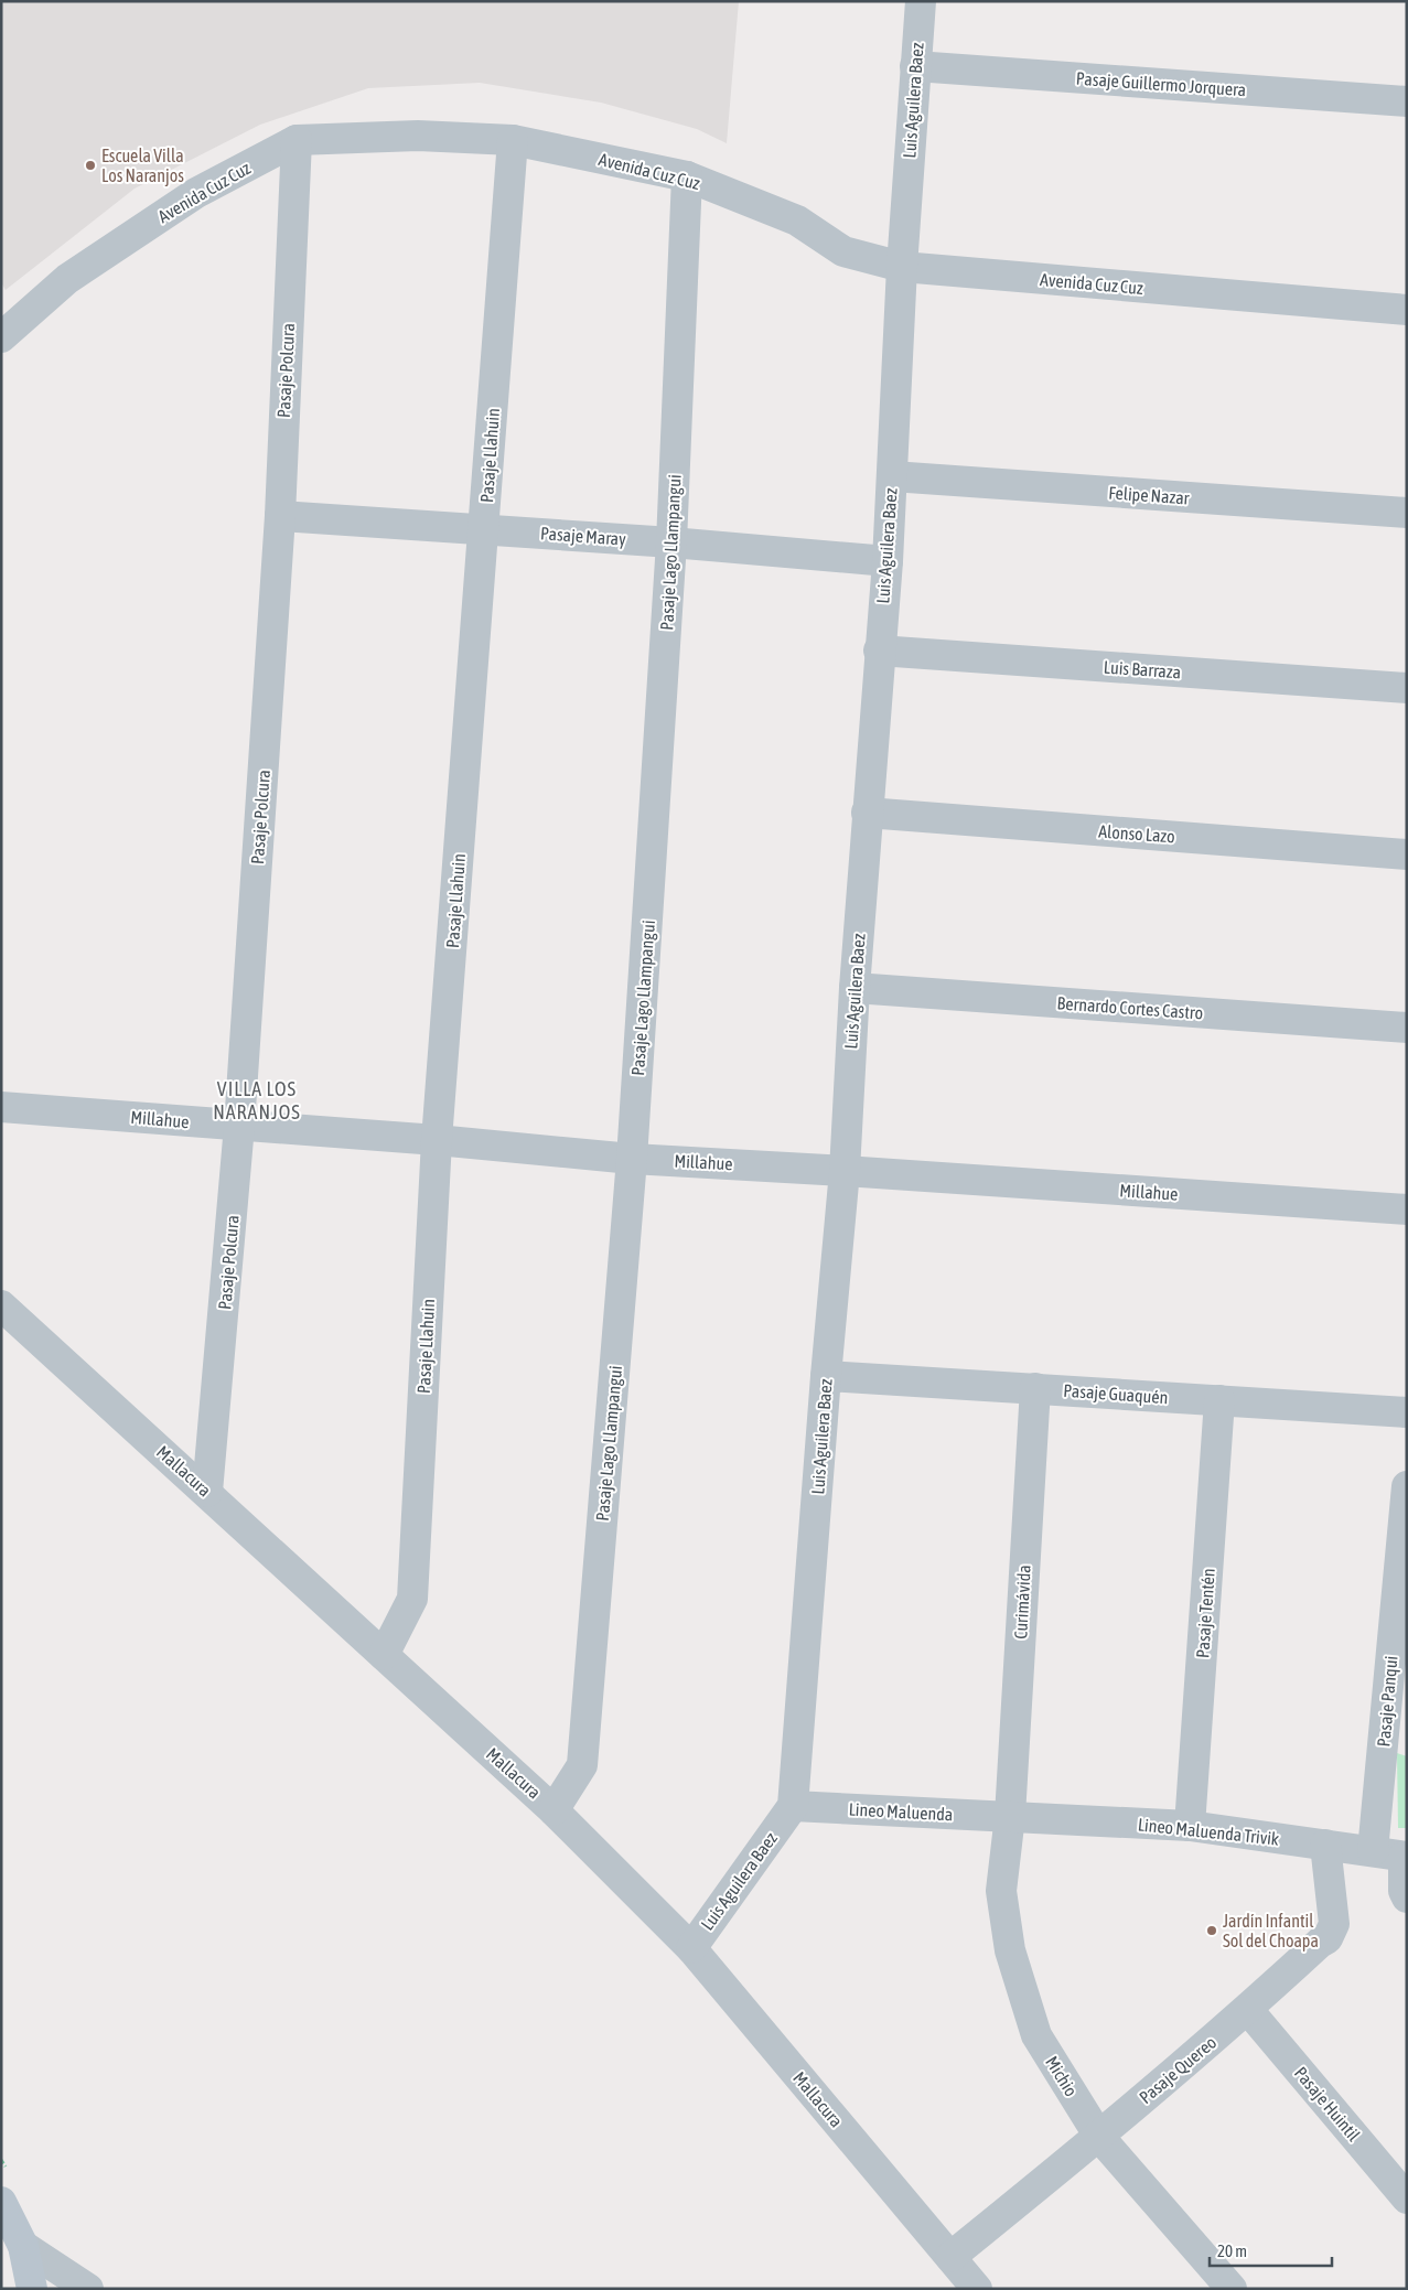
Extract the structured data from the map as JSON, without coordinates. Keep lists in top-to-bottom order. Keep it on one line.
{"streets":{"street":["Pasaje Guillermo Jorquera","Luis Aguilera Baez","Avenida Cuz Cuz","Pasaje Polcura","Pasaje Llahuin","Felipe Nazar","Pasaje Maray","Pasaje Lago Llampangui","Luis Barraza","Alonso Lazo","Bernardo Cortes Castro","Millahue","Pasaje Guaquén","Mallacura","Curimávida","Pasaje Tentén","Pasaje Panqui","Lineo Maluenda","Lineo Maluenda Trivik","Pasaje Quereo","Michio","Pasaje Huintil"]},"crossings":[["Pasaje Guillermo Jorquera","Luis Aguilera Baez"],["Luis Aguilera Baez","Avenida Cuz Cuz"],["Luis Aguilera Baez","Felipe Nazar"],["Luis Aguilera Baez","Pasaje Maray"],["Luis Aguilera Baez","Luis Barraza"],["Luis Aguilera Baez","Alonso Lazo"],["Luis Aguilera Baez","Bernardo Cortes Castro"],["Luis Aguilera Baez","Millahue"],["Luis Aguilera Baez","Pasaje Guaquén"],["Luis Aguilera Baez","Mallacura"],["Luis Aguilera Baez","Lineo Maluenda"],["Avenida Cuz Cuz","Pasaje Polcura"],["Avenida Cuz Cuz","Pasaje Llahuin"],["Avenida Cuz Cuz","Pasaje Lago Llampangui"],["Pasaje Polcura","Pasaje Maray"],["Pasaje Polcura","Millahue"],["Pasaje Polcura","Mallacura"],["Pasaje Llahuin","Pasaje Maray"],["Pasaje Llahuin","Millahue"],["Pasaje Llahuin","Mallacura"],["Pasaje Maray","Pasaje Lago Llampangui"],["Pasaje Lago Llampangui","Millahue"],["Pasaje Lago Llampangui","Mallacura"],["Pasaje Guaquén","Curimávida"],["Pasaje Guaquén","Pasaje Tentén"],["Mallacura","Pasaje Quereo"],["Curimávida","Lineo Maluenda"],["Curimávida","Lineo Maluenda Trivik"],["Curimávida","Michio"],["Pasaje Tentén","Lineo Maluenda Trivik"],["Pasaje Panqui","Lineo Maluenda Trivik"],["Lineo Maluenda","Lineo Maluenda Trivik"],["Lineo Maluenda","Michio"],["Lineo Maluenda Trivik","Pasaje Quereo"],["Lineo Maluenda Trivik","Michio"],["Pasaje Quereo","Michio"],["Pasaje Quereo","Pasaje Huintil"]],"districts":["VILLA LOS NARANJOS"],"places":["Escuela Villa Los Naranjos","Jardín Infantil Sol del Choapa"],"scale_bar":"20 m"}
